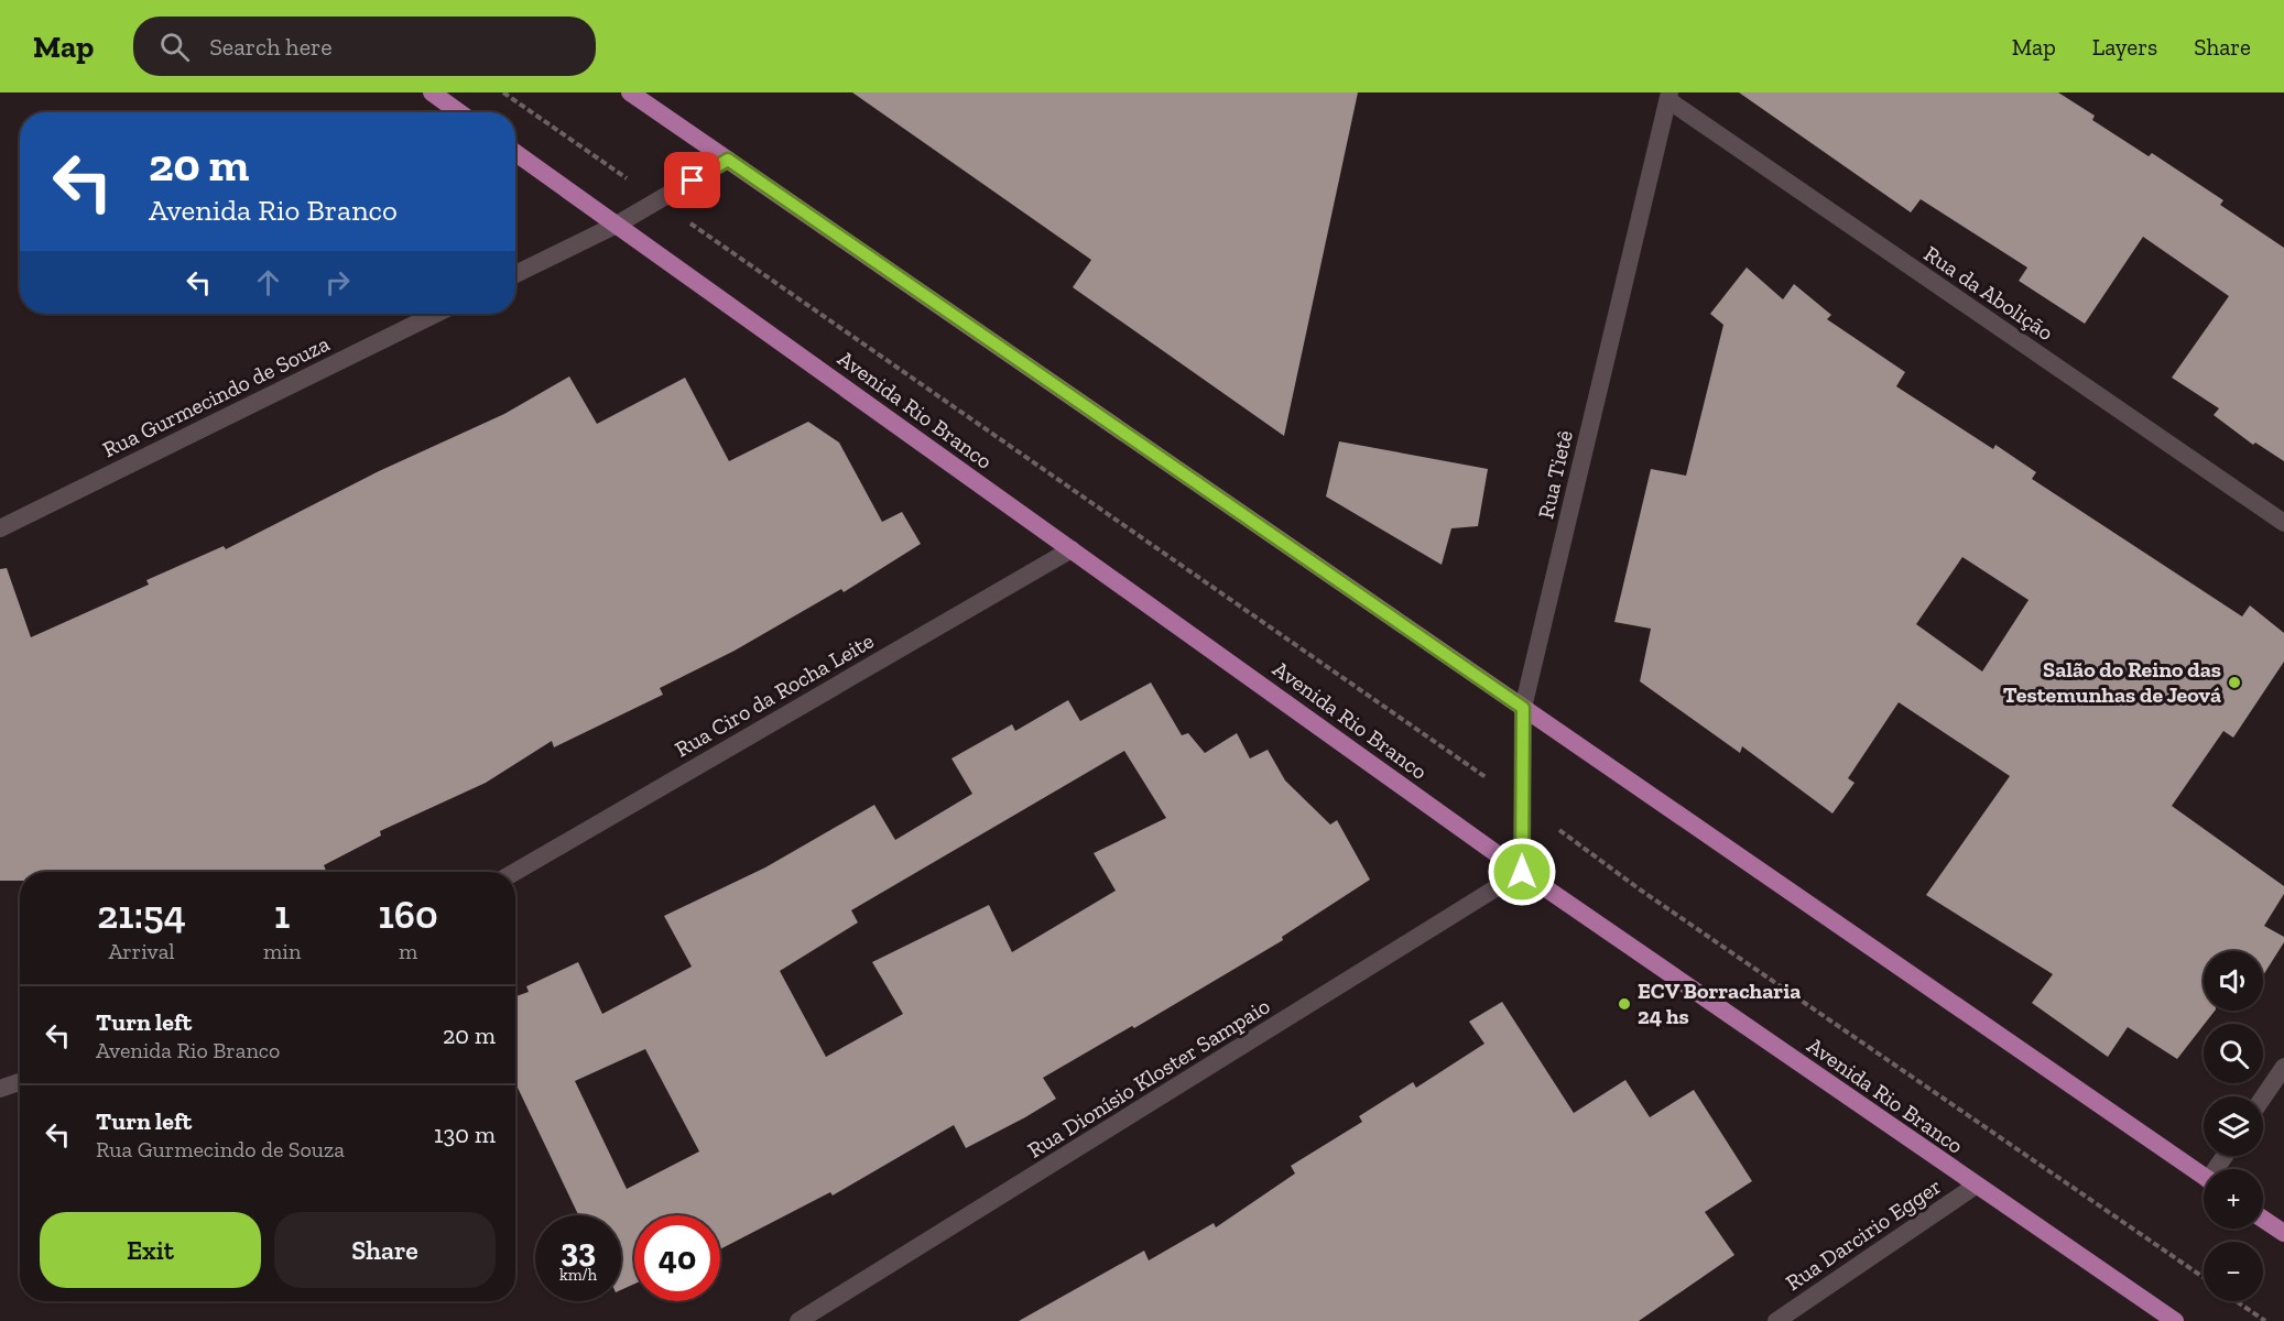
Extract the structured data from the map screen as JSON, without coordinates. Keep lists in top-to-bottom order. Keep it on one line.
{"streets":{"main road":["Avenida Rio Branco"],"street":["Rua da Abolição","Rua Gurmecindo de Souza","Rua Tietê","Rua Ciro da Rocha Leite","Rua Dionísio Kloster Sampaio","Rua Darcirio Egger"]},"crossings":[["Rua da Abolição","Rua Tietê"],["Avenida Rio Branco","Rua Tietê"],["Avenida Rio Branco","Rua Ciro da Rocha Leite"],["Avenida Rio Branco","Rua Dionísio Kloster Sampaio"],["Avenida Rio Branco","Rua Darcirio Egger"],["Rua Tietê","Rua Dionísio Kloster Sampaio"]],"places":["Salão do Reino das Testemunhas de Jeová","ECV Borracharia 24 hs"],"page":{"header":"Map","search":"Search here","nav":["Map","Layers","Share"],"turn":["20 m","Avenida Rio Branco"],"eta":["21:54","Arrival","1","min","160","m"],"map_buttons":["+","−"],"list":[{"name":"Turn left","note":"Avenida Rio Branco","value":"20 m"},{"name":"Turn left","note":"Rua Gurmecindo de Souza","value":"130 m"}],"buttons":["Exit","Share"],"speed":"33 km/h","limit":"40"}}
